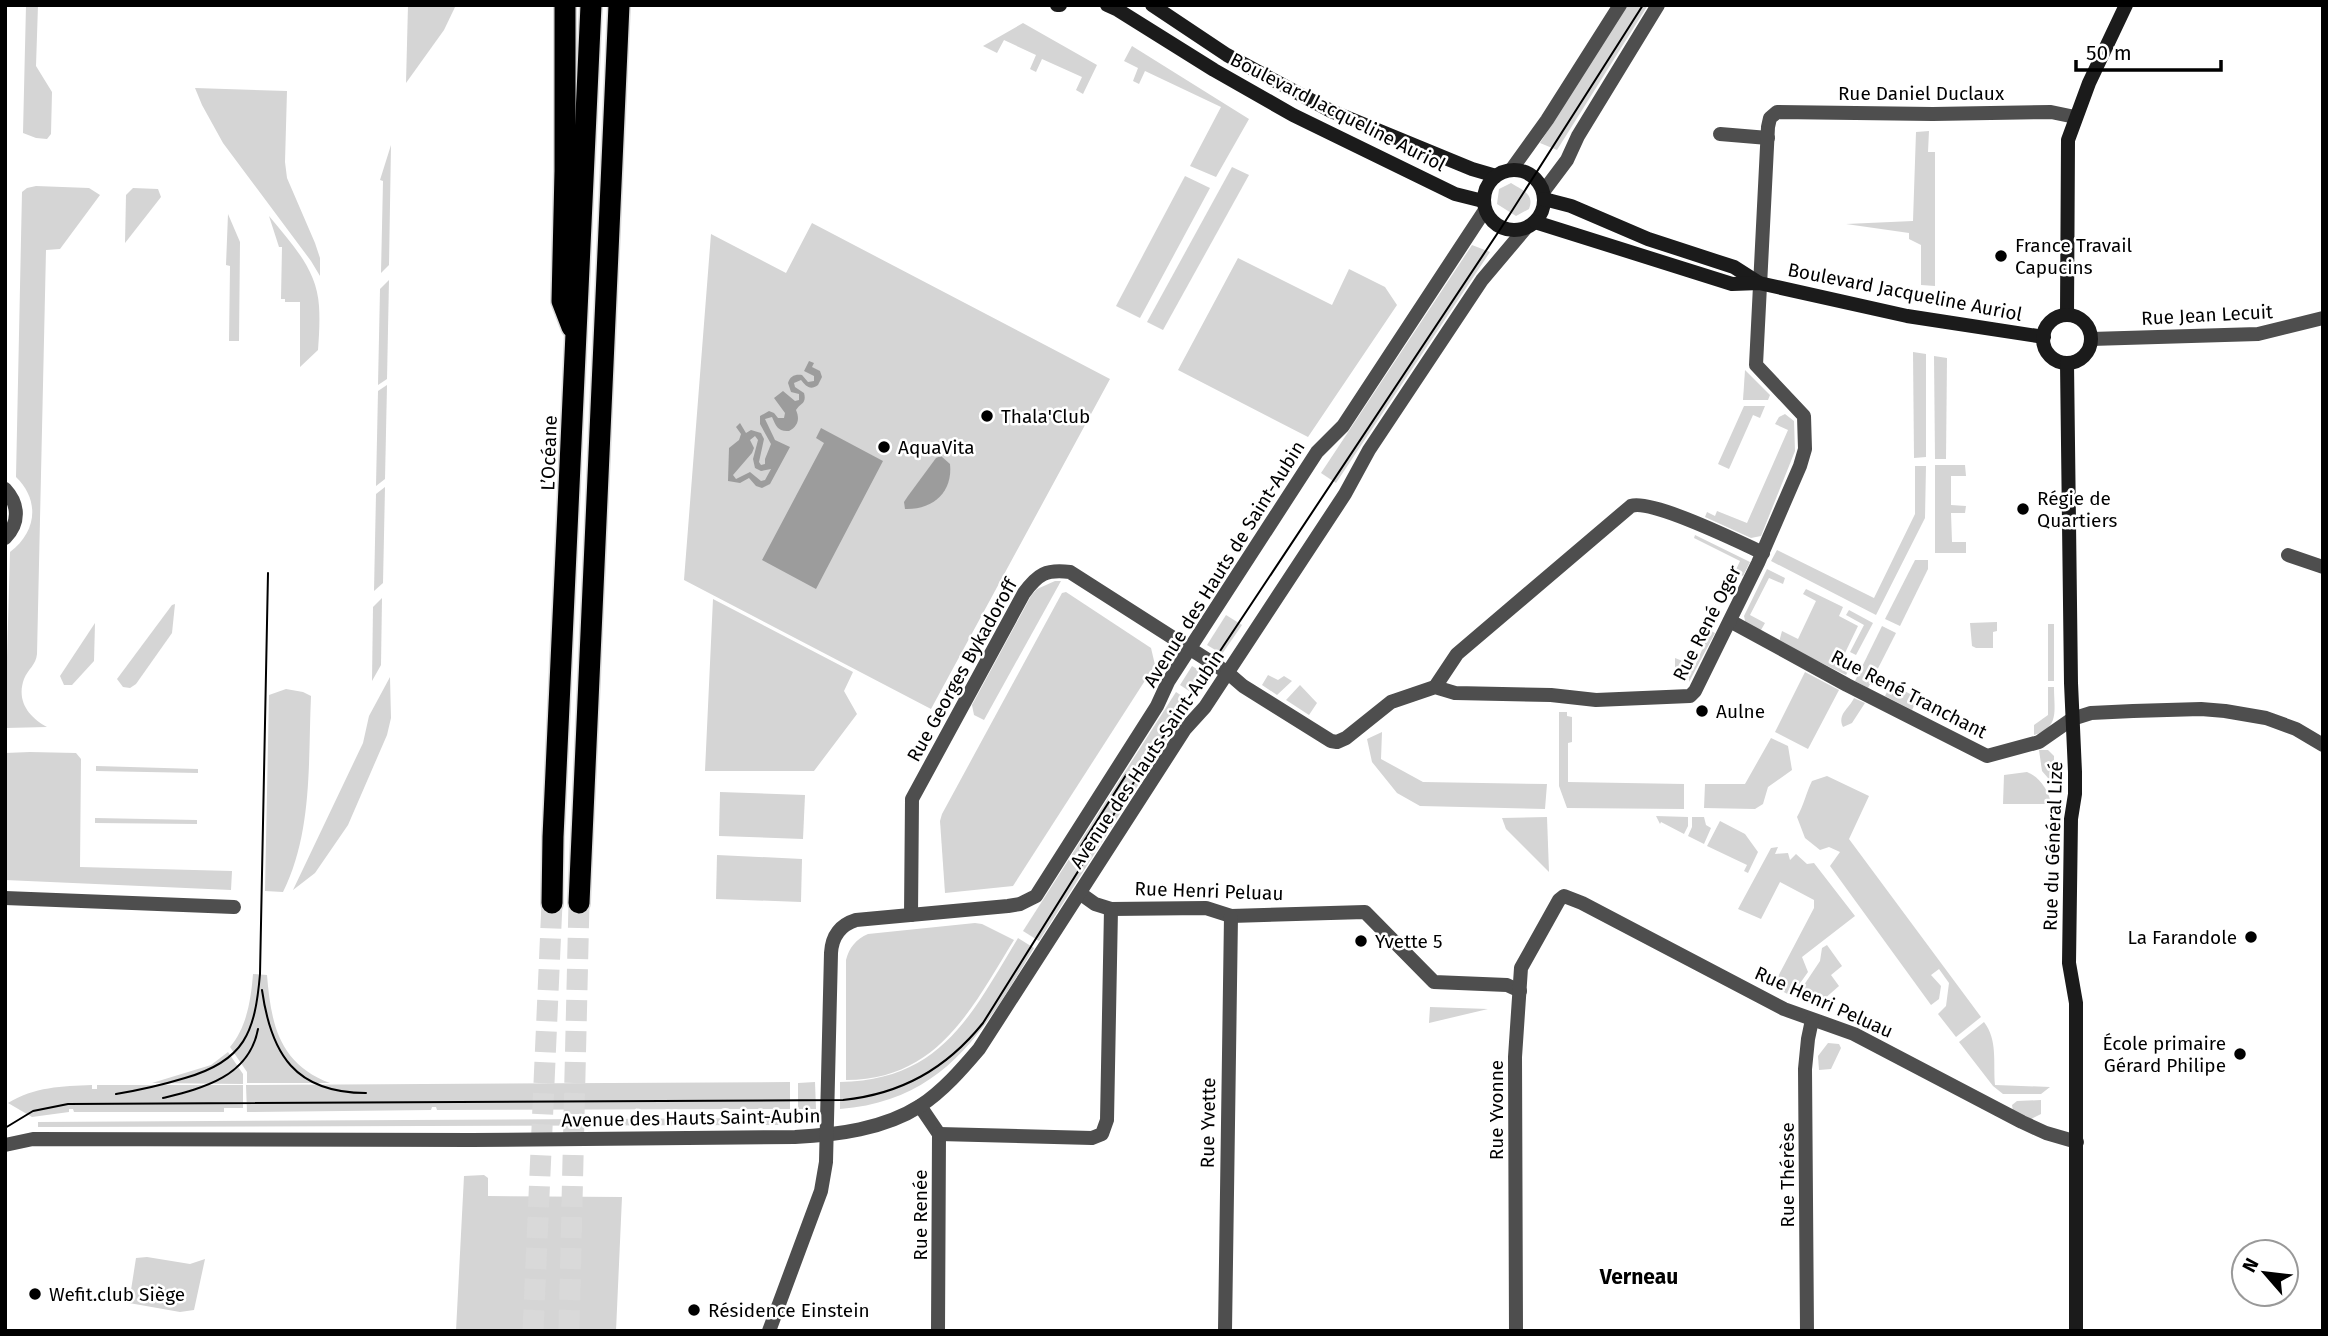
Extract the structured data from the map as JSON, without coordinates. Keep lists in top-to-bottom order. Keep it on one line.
{"streets":{"highway":["L’Océane"],"main road":["Boulevard Jacqueline Auriol","Rue du Général Lizé"],"street":["Rue Daniel Duclaux","Rue Jean Lecuit","Avenue des Hauts de Saint-Aubin","Rue René Oger","Rue Georges Bykadoroff","Rue René Tranchant","Avenue des Hauts Saint-Aubin","Rue Henri Peluau","Rue Yvonne","Rue Yvette","Rue Thérèse","Rue Renée"]},"crossings":[["Boulevard Jacqueline Auriol","Rue Jean Lecuit"],["Boulevard Jacqueline Auriol","Avenue des Hauts de Saint-Aubin"],["Boulevard Jacqueline Auriol","Avenue des Hauts Saint-Aubin"],["Boulevard Jacqueline Auriol","Rue du Général Lizé"],["Rue Jean Lecuit","Rue du Général Lizé"],["Avenue des Hauts de Saint-Aubin","Rue Georges Bykadoroff"],["Avenue des Hauts de Saint-Aubin","Avenue des Hauts Saint-Aubin"],["Rue René Oger","Rue René Tranchant"],["Rue René Oger","Avenue des Hauts Saint-Aubin"],["Rue René Tranchant","Rue du Général Lizé"],["Avenue des Hauts Saint-Aubin","Rue Henri Peluau"],["Rue du Général Lizé","Rue Henri Peluau"],["Rue Henri Peluau","Rue Yvonne"],["Rue Henri Peluau","Rue Yvette"],["Rue Henri Peluau","Rue Thérèse"]],"districts":["Verneau"],"places":["France Travail Capucins","Thala'Club","AquaVita","Régie de Quartiers","Aulne","La Farandole","Yvette 5","École primaire Gérard Philipe","Wefit.club Siège","Résidence Einstein"],"scale_bar":"50 m","north":"top left"}
